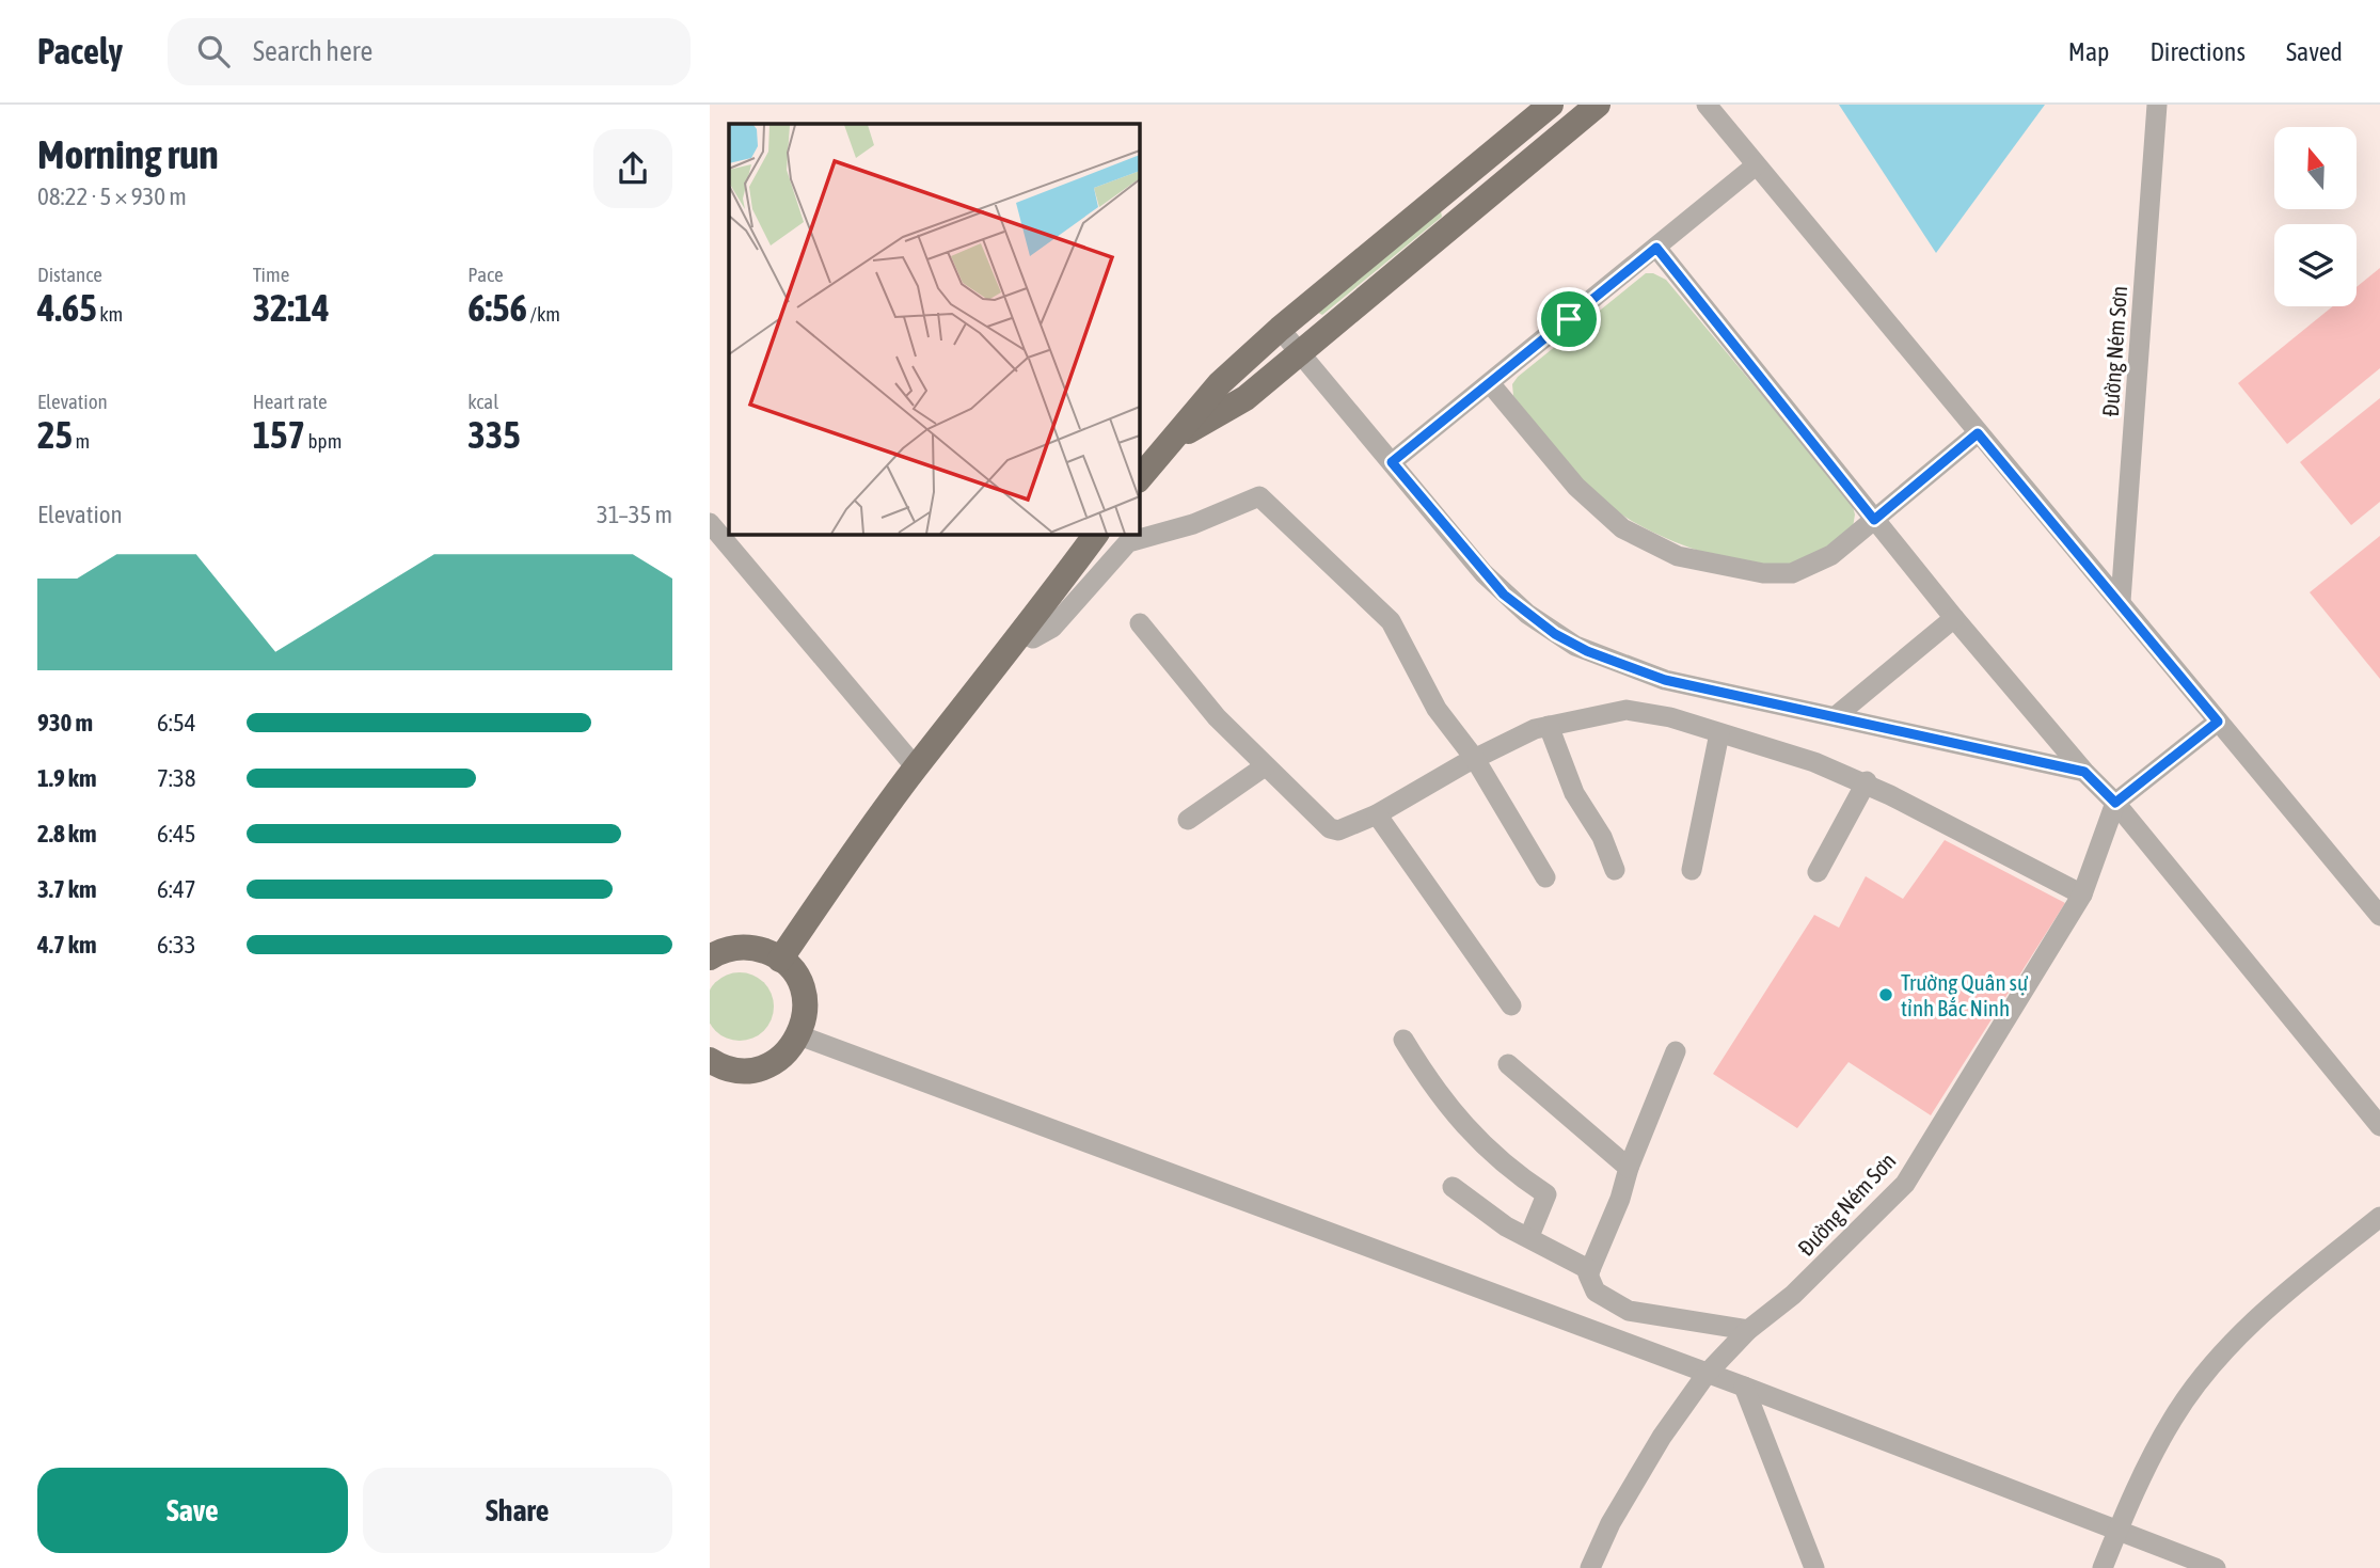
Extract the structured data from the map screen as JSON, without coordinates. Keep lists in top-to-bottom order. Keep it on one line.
{"streets":{"street":["Đường Ném Sơn"]},"places":["Trường Quân sự tỉnh Bắc Ninh"],"north":"top","page":{"header":"Pacely","search":"Search here","nav":["Map","Directions","Saved"],"heading":["Morning run","08:22 · 5 × 930 m"],"stats":[["Distance","4.65 km"],["Time","32:14"],["Pace","6:56 /km"],["Elevation","25 m"],["Heart rate","157 bpm"],["kcal","335"]],"chart":["Elevation","31–35 m"],"list":[{"name":"930 m","note":"6:54"},{"name":"1.9 km","note":"7:38"},{"name":"2.8 km","note":"6:45"},{"name":"3.7 km","note":"6:47"},{"name":"4.7 km","note":"6:33"}],"buttons":["Save","Share"]}}
